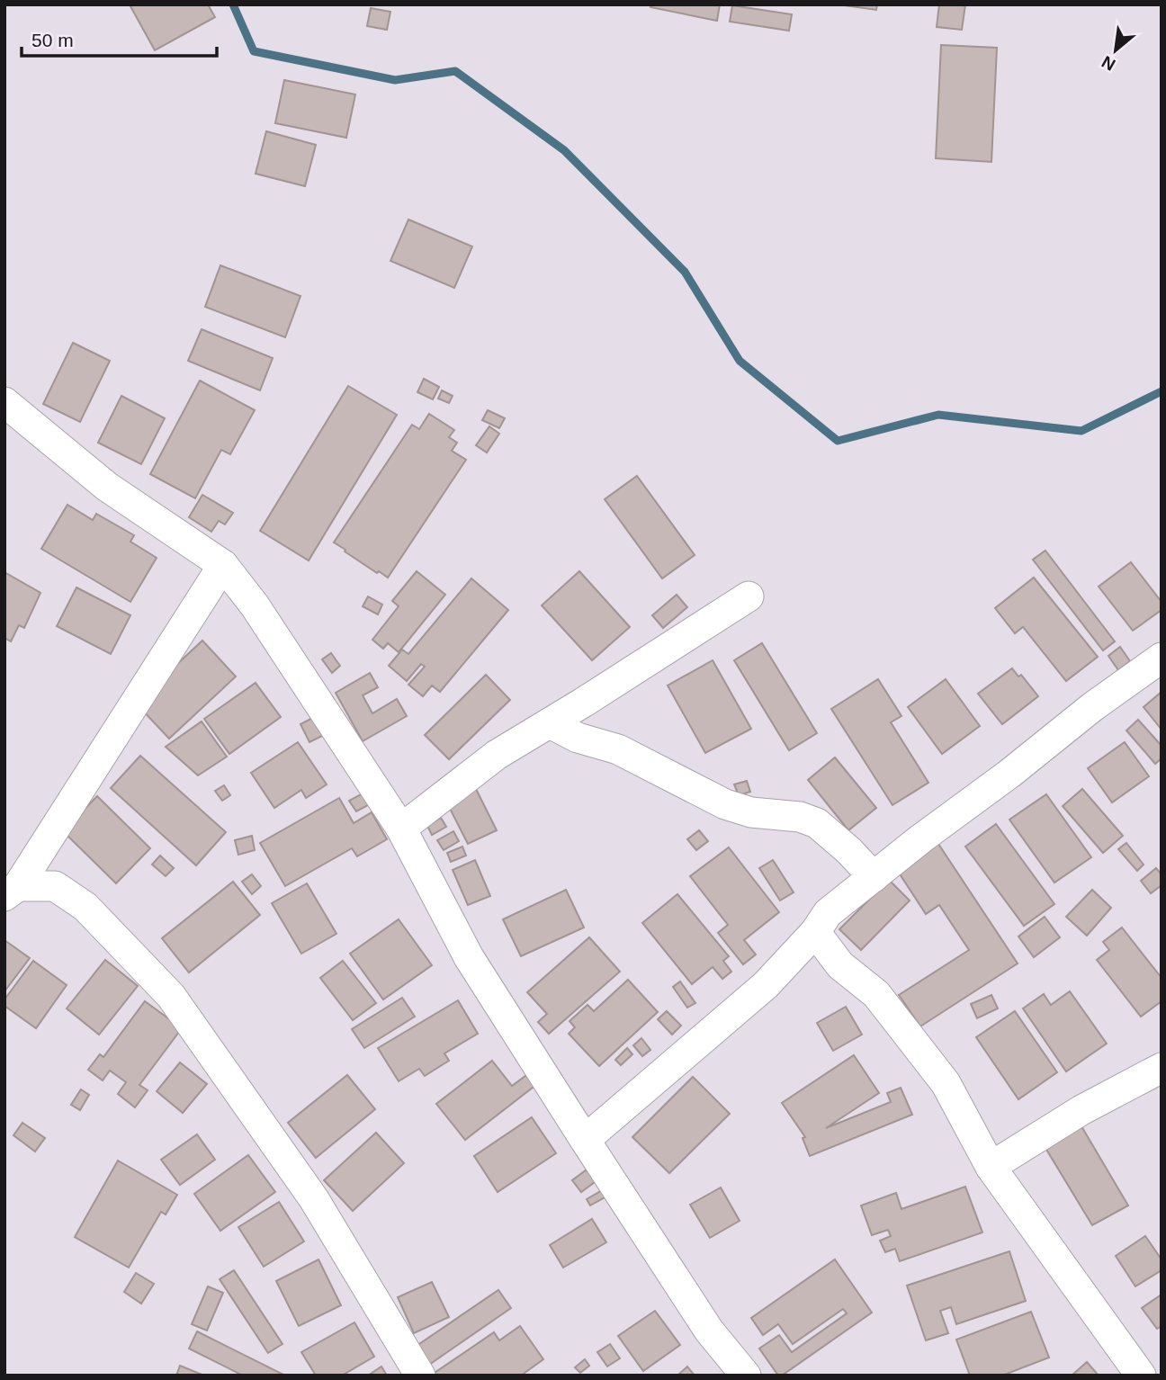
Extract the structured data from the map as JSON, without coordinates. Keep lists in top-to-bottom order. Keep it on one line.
{"scale_bar":"50 m","north":"bottom left"}
